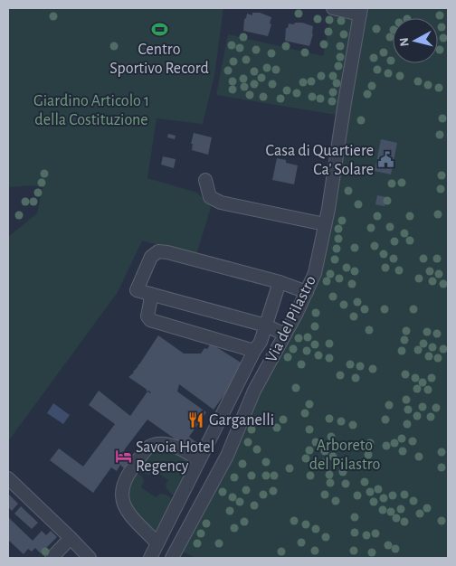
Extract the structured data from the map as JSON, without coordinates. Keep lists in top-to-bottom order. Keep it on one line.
{"streets":{"street":["Via del Pilastro"]},"parks":["Giardino Articolo 1 della Costituzione","Arboreto del Pilastro"],"places":{"sports":["Centro Sportivo Record"],"public building":["Casa di Quartiere Ca' Solare"],"restaurant":["Garganelli"],"hotel":["Savoia Hotel Regency"]},"north":"left"}
